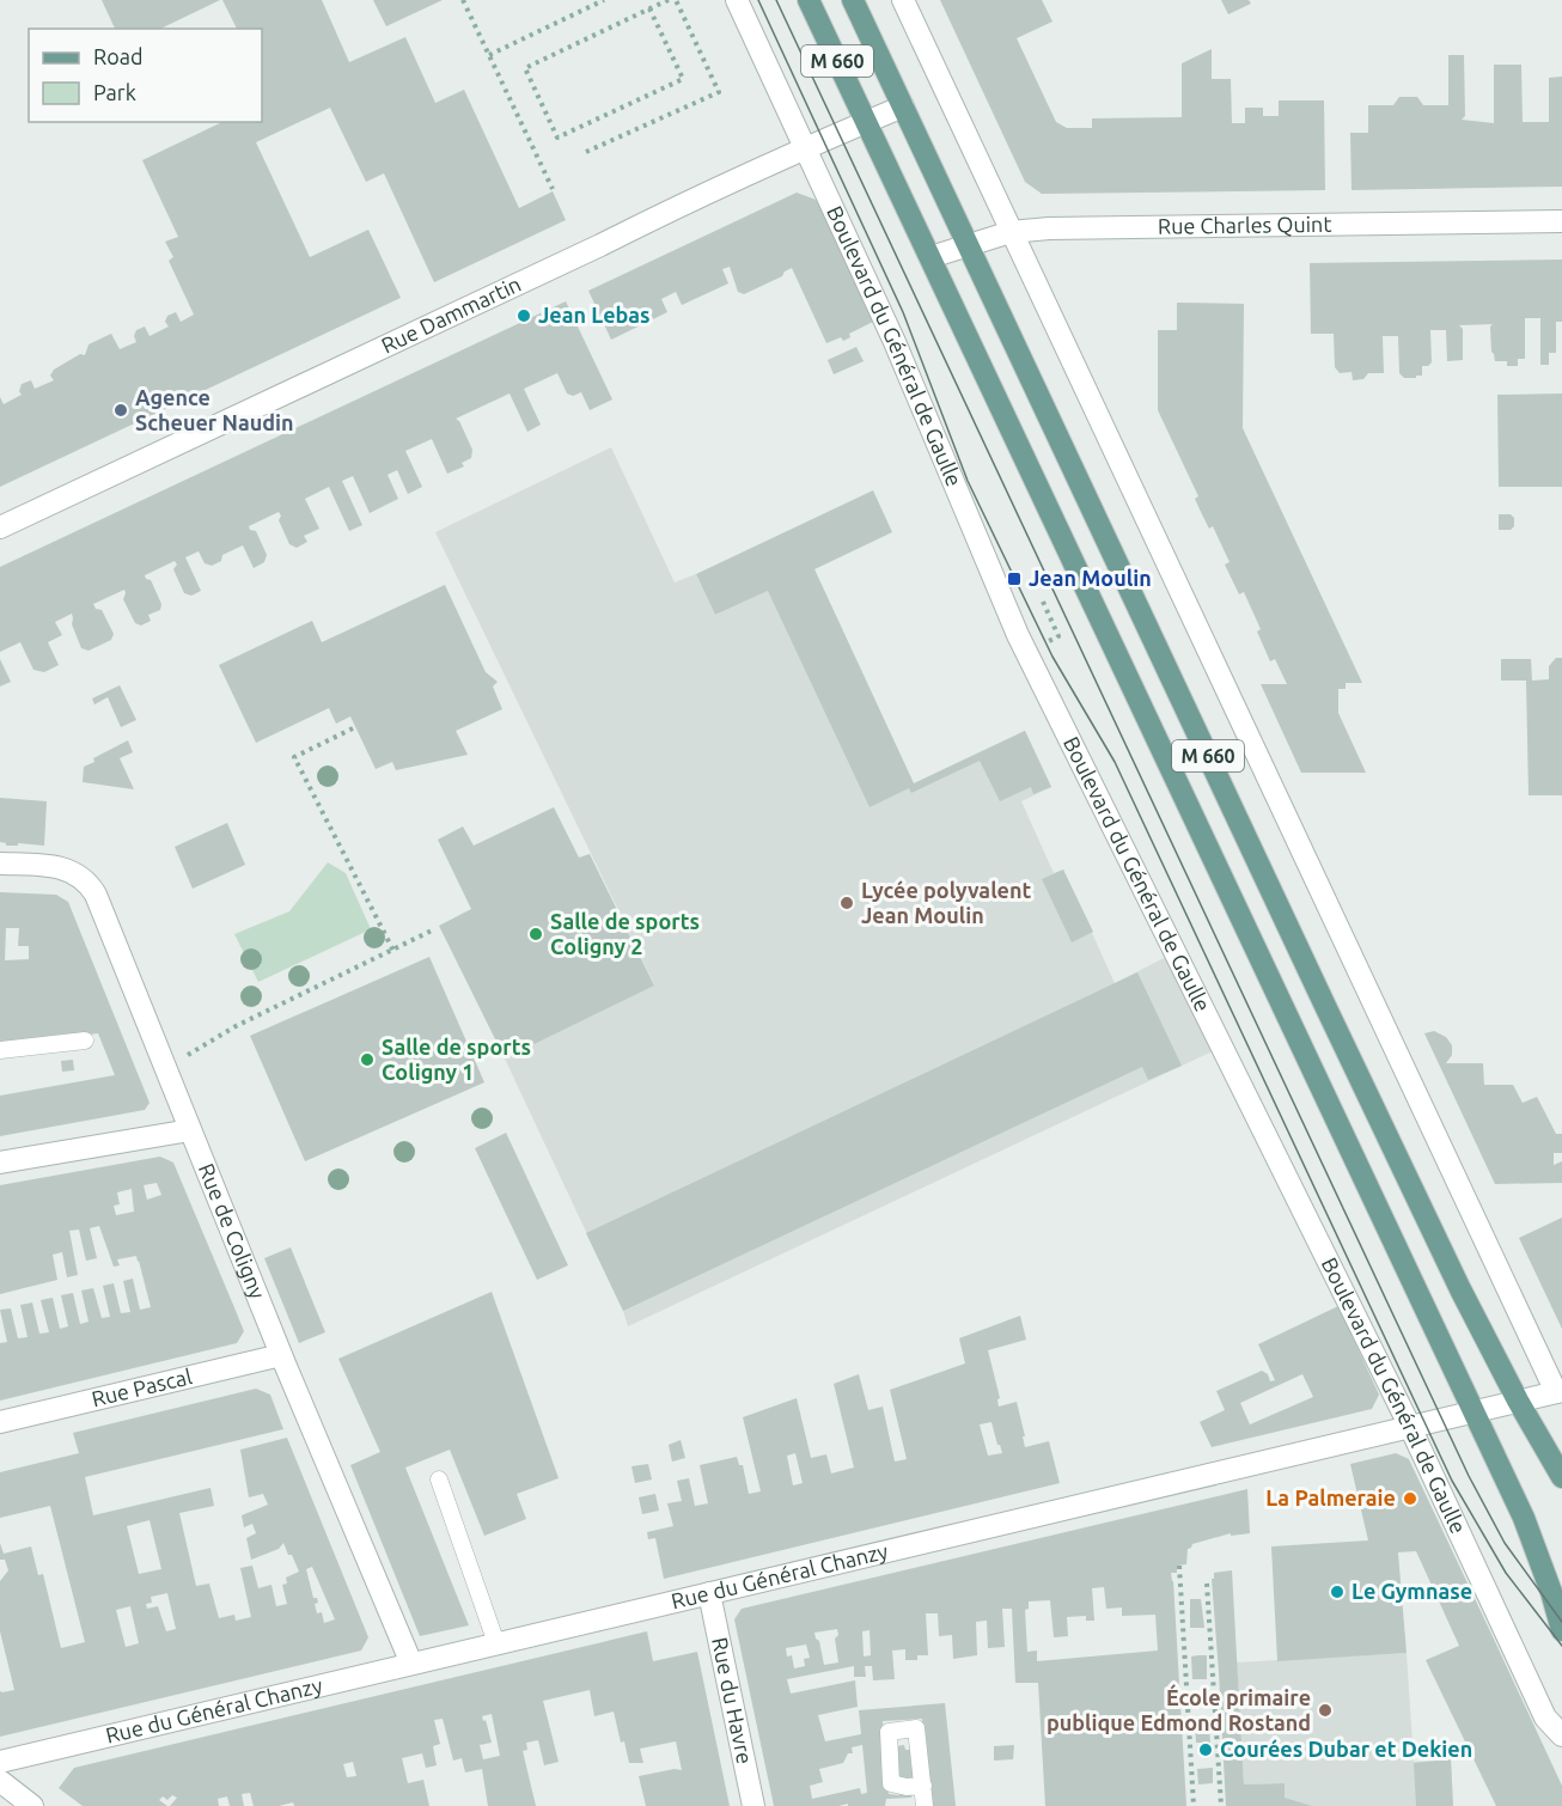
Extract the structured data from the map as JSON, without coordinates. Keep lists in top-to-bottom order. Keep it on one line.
{"streets":{"main road":["M 660"],"street":["Rue Charles Quint","Rue Dammartin","Boulevard du Général de Gaulle","Rue de Coligny","Rue Pascal","Rue du Général Chanzy","Rue du Havre"]},"crossings":[["M 660","Rue Charles Quint"],["M 660","Rue Dammartin"],["M 660","Rue du Général Chanzy"],["Rue Dammartin","Boulevard du Général de Gaulle"],["Boulevard du Général de Gaulle","Rue du Général Chanzy"],["Rue de Coligny","Rue Pascal"],["Rue de Coligny","Rue du Général Chanzy"],["Rue du Général Chanzy","Rue du Havre"]],"places":{"other":["Jean Lebas","Agence Scheuer Naudin","Lycée polyvalent Jean Moulin","Salle de sports Coligny 2","Salle de sports Coligny 1","La Palmeraie","Le Gymnase","École primaire publique Edmond Rostand","Courées Dubar et Dekien"],"transit":["Jean Moulin"]},"legend":["Road","Park"]}
